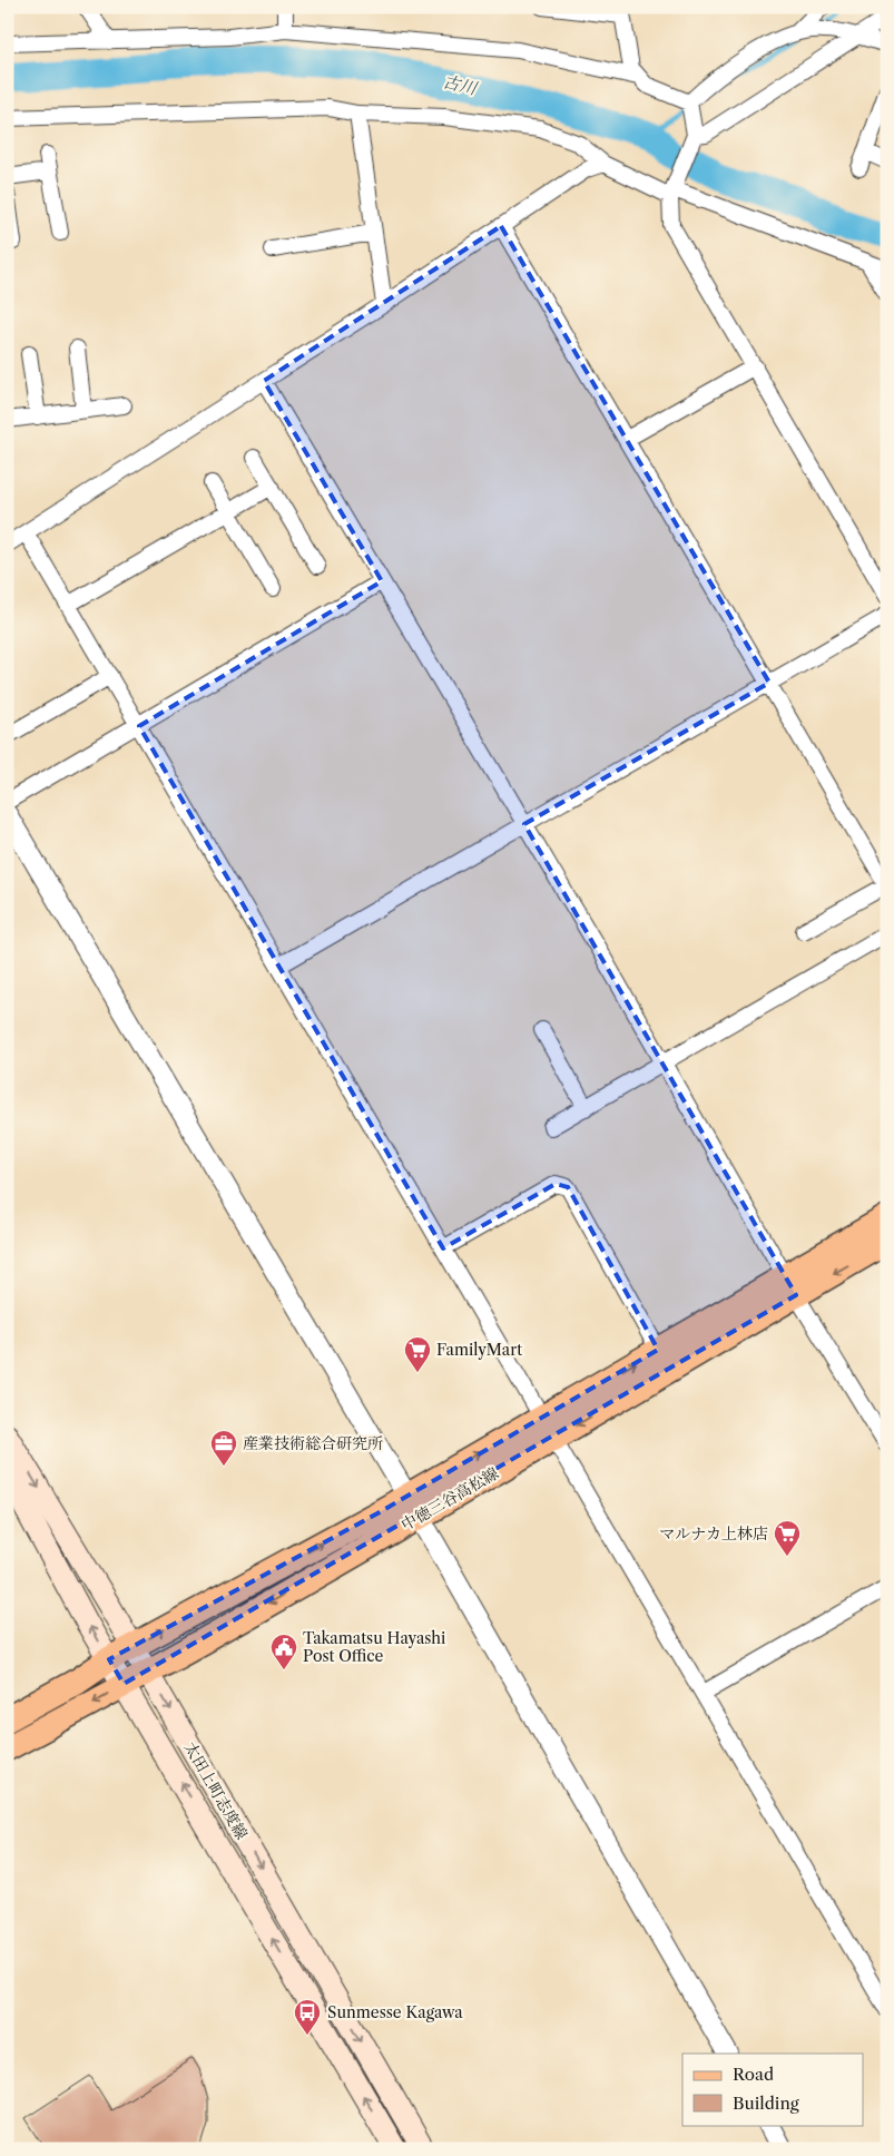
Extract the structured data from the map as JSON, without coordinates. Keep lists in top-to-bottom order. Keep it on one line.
{"streets":{"main road":["中徳三谷高松線","太田上町志度線"]},"crossings":[["中徳三谷高松線","太田上町志度線"]],"water":["古川"],"places":{"supermarket":["FamilyMart","マルナカ上林店"],"office":["産業技術総合研究所"],"public building":["Takamatsu Hayashi Post Office"],"bus stop":["Sunmesse Kagawa"]},"legend":["Road","Building"]}
